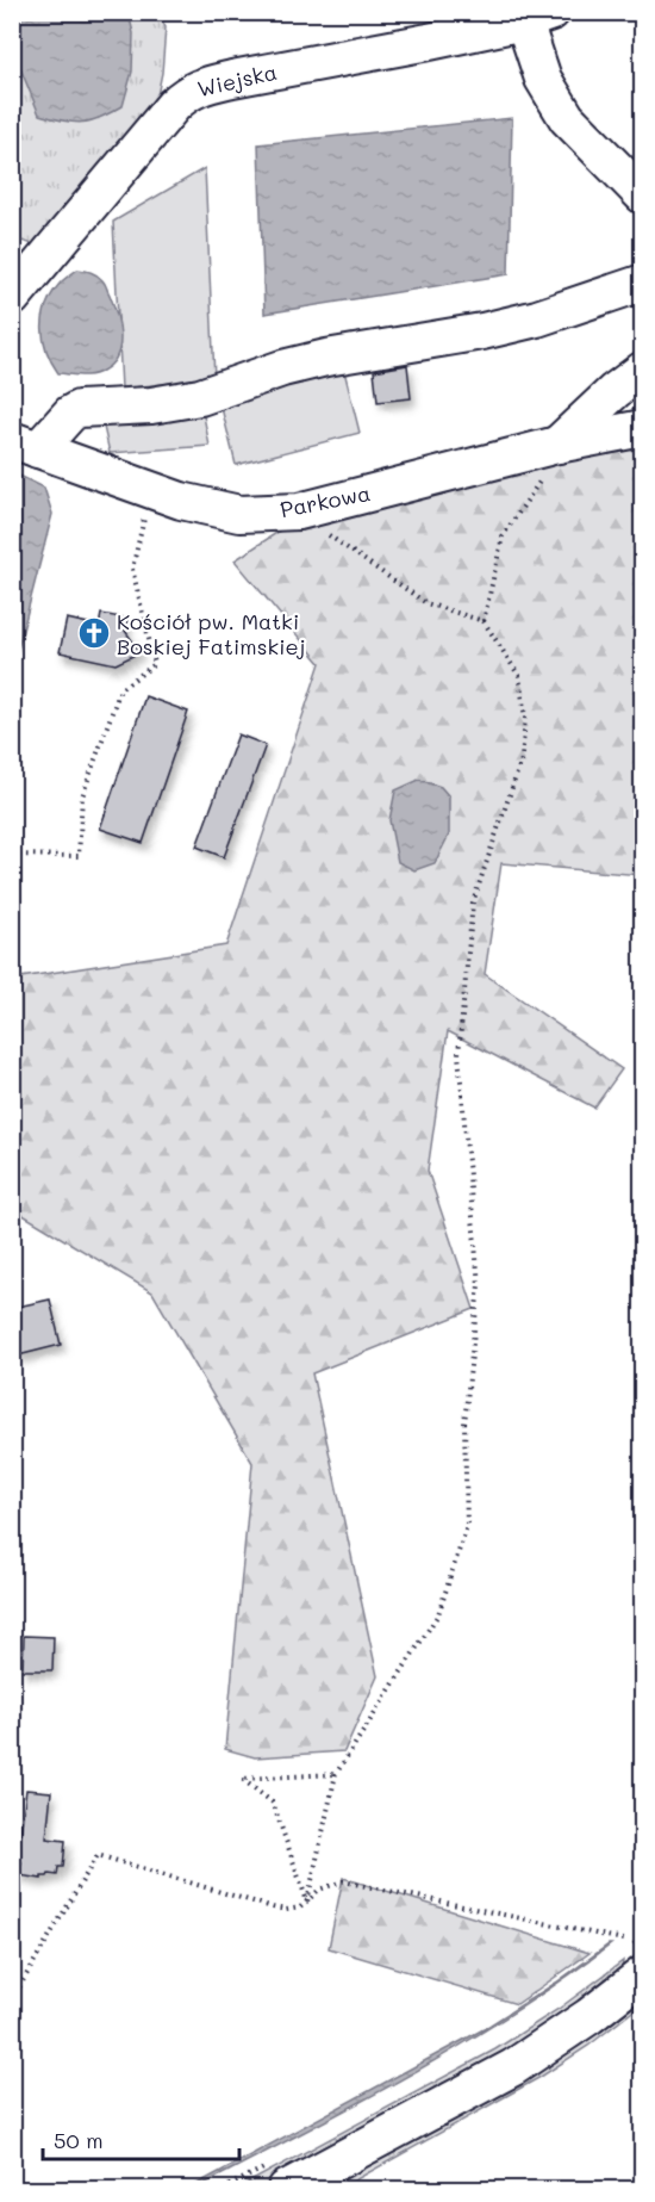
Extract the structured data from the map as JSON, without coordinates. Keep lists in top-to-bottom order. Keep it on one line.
{"streets":{"street":["Wiejska","Parkowa"]},"places":{"church":["Kościół pw. Matki Boskiej Fatimskiej"]},"scale_bar":"50 m"}
